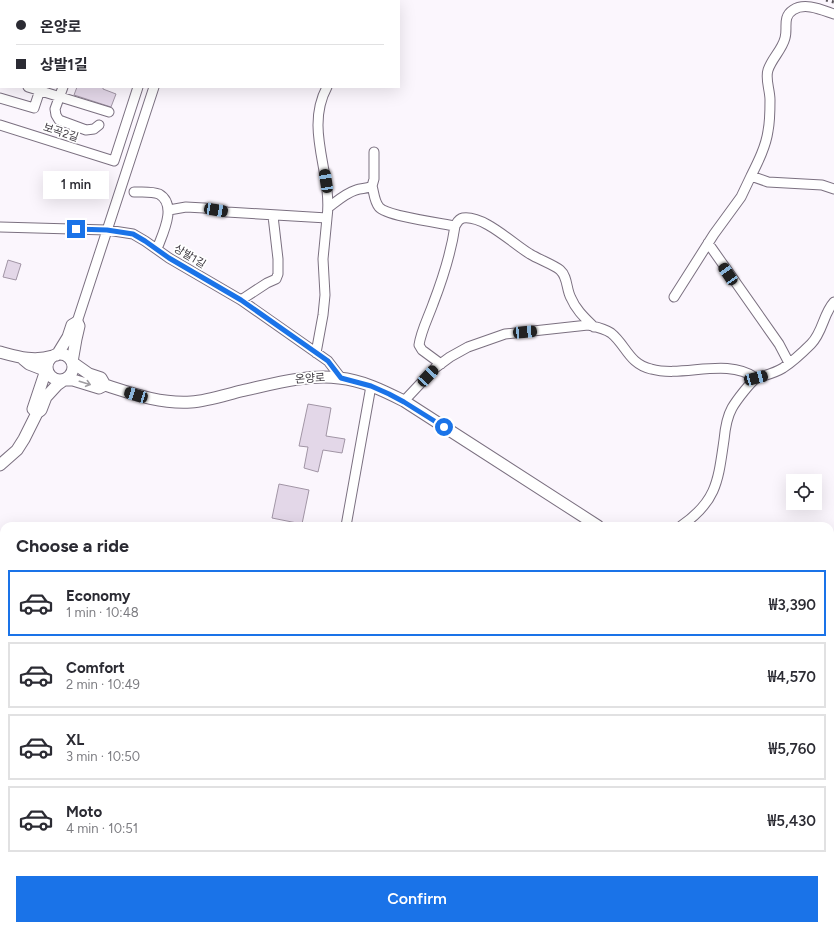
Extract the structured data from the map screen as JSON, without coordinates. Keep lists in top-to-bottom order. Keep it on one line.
{"streets":{"main road":["온양로"],"street":["보곡2길","상발1길"]},"crossings":[["상발1길","온양로"]],"page":{"banner":["온양로","상발1길"],"bubble":"1 min","heading":"Choose a ride","list":[{"name":"Economy","note":"1 min · 10:48","value":"₩3,390"},{"name":"Comfort","note":"2 min · 10:49","value":"₩4,570"},{"name":"XL","note":"3 min · 10:50","value":"₩5,760"},{"name":"Moto","note":"4 min · 10:51","value":"₩5,430"}],"buttons":"Confirm"}}
